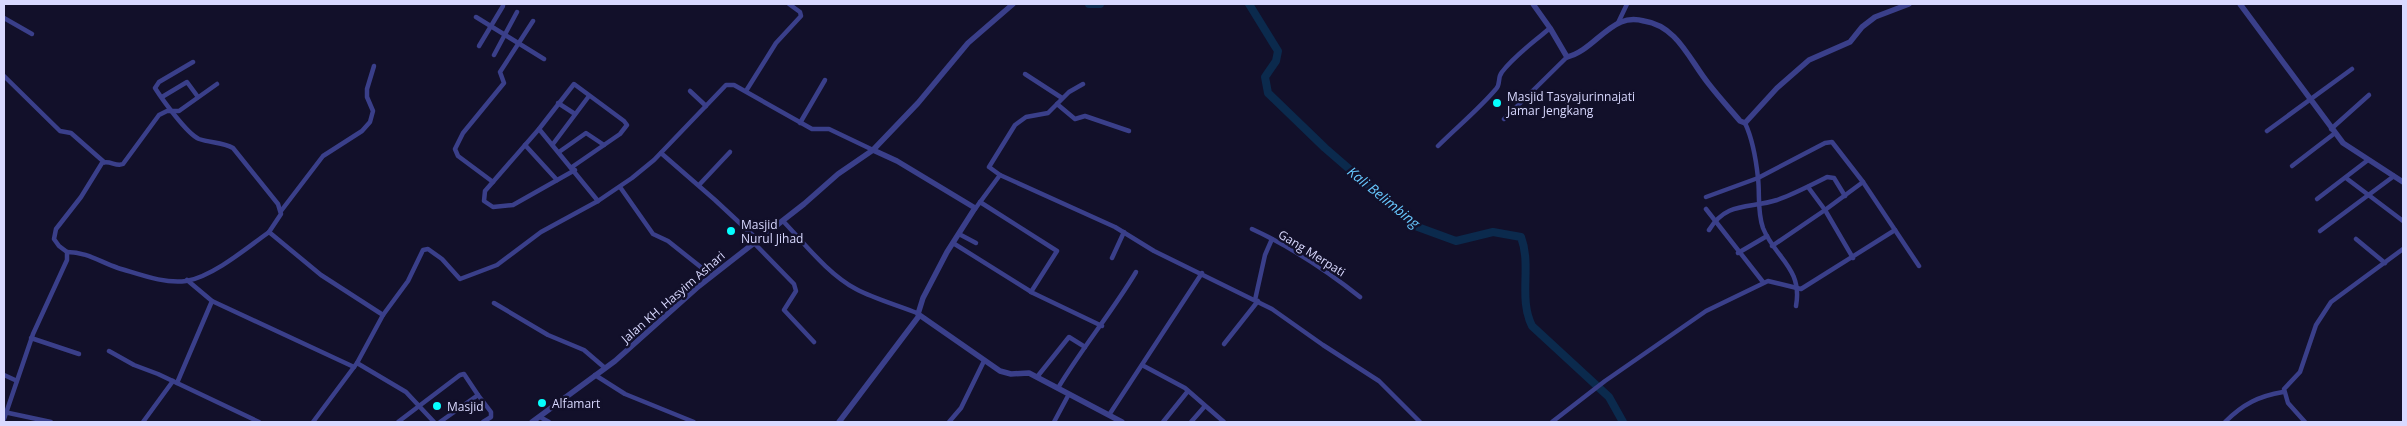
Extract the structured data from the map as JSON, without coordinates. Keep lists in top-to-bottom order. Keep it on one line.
{"streets":{"street":["Gang Merpati","Jalan KH. Hasyim Ashari"]},"water":["Kali Belimbing"],"places":["Masjid Tasyajurinnajati Jamar Jengkang","Masjid Nurul Jihad","Alfamart","Masjid"]}
